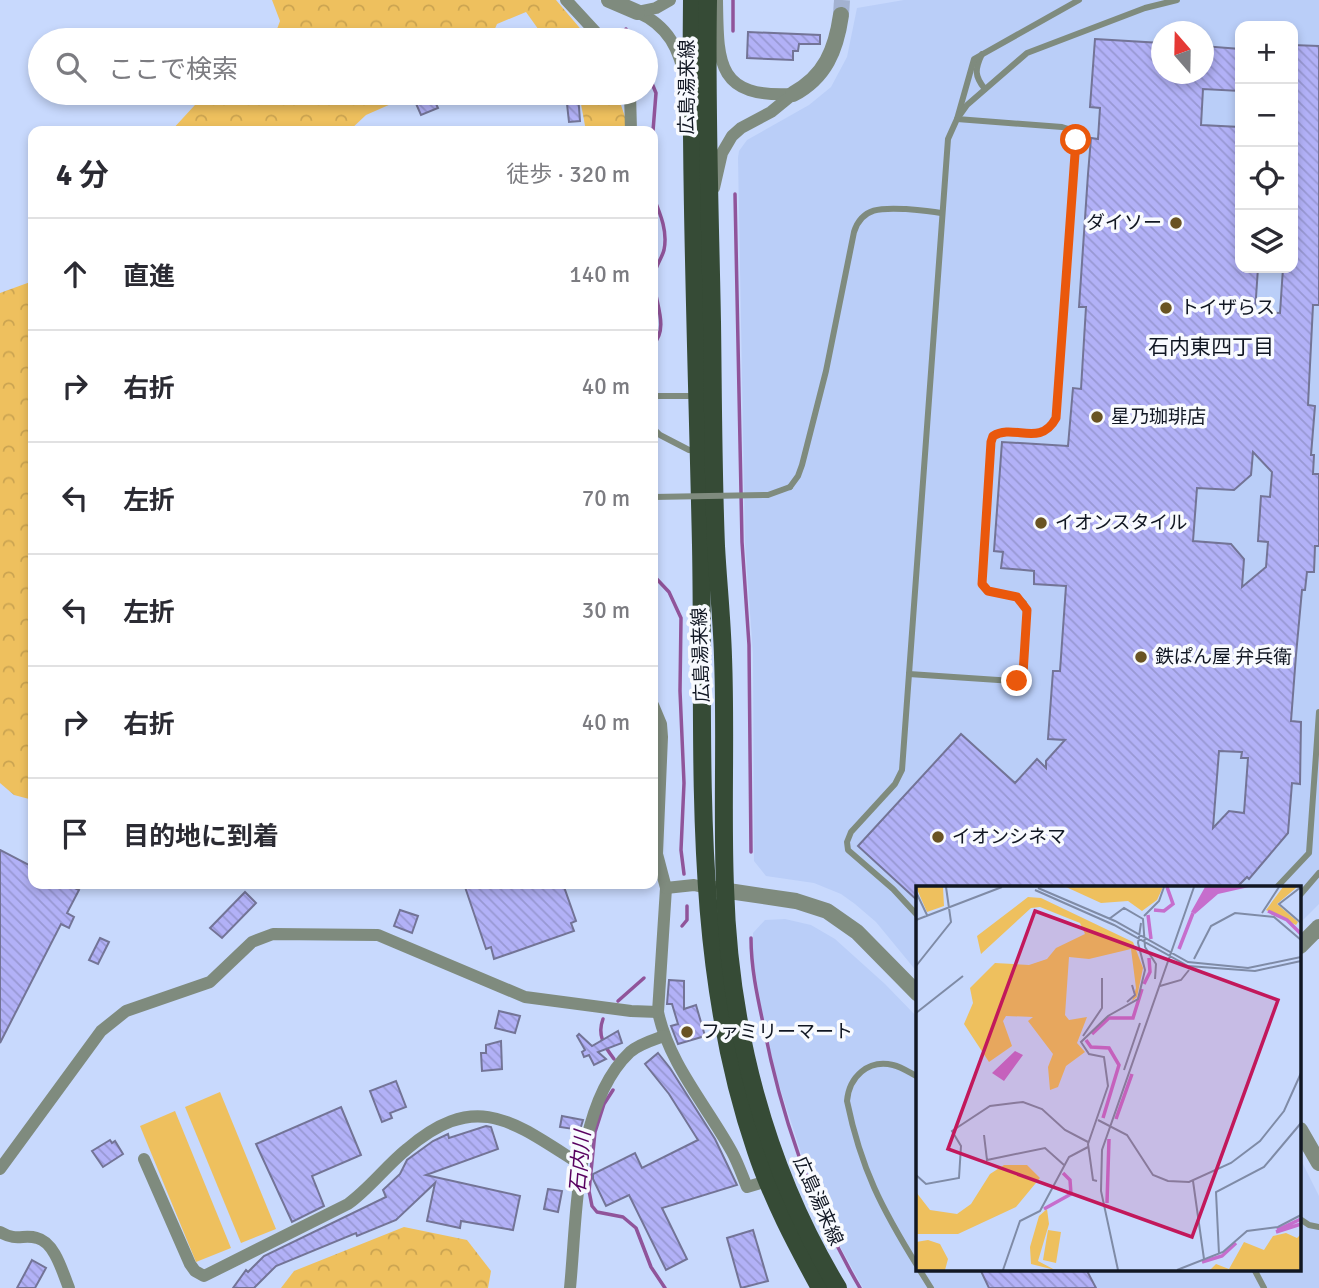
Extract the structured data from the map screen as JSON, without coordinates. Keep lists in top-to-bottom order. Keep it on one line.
{"streets":{"main road":["広島湯来線"]},"districts":["石内東四丁目"],"water":["石内川"],"places":["ダイソー","トイザらス","星乃珈琲店","イオンスタイル","鉄ぱん屋 弁兵衛","イオンシネマ","ファミリーマート"],"north":"top","page":{"map_buttons":["+","−"],"search":"ここで検索","heading":["4 分","徒歩 · 320 m"],"list":[["直進","140 m"],["右折","40 m"],["左折","70 m"],["左折","30 m"],["右折","40 m"],"目的地に到着"]}}
